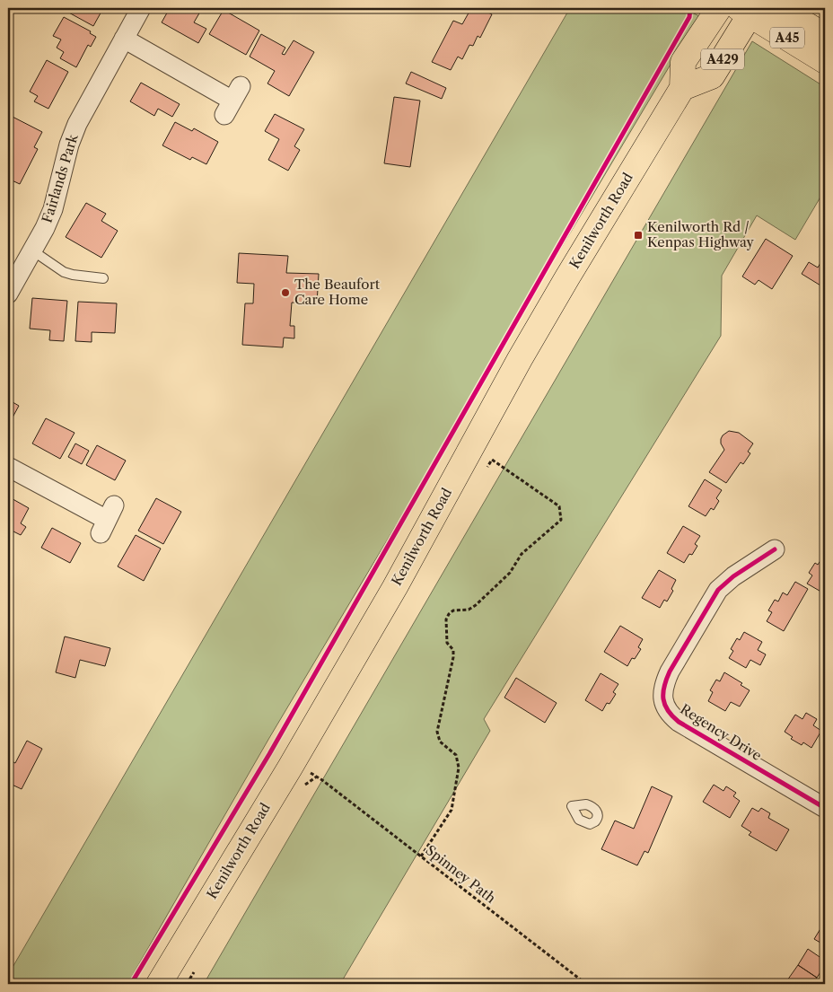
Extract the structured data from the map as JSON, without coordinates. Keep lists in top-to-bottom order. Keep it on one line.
{"streets":{"main road":["A45","A429","Kenilworth Road"],"street":["Fairlands Park","Regency Drive"],"path":["Spinney Path"]},"crossings":[["A45","A429"],["A429","Kenilworth Road"]],"places":{"transit":["Kenilworth Rd / Kenpas Highway"],"other":["The Beaufort Care Home"]}}
